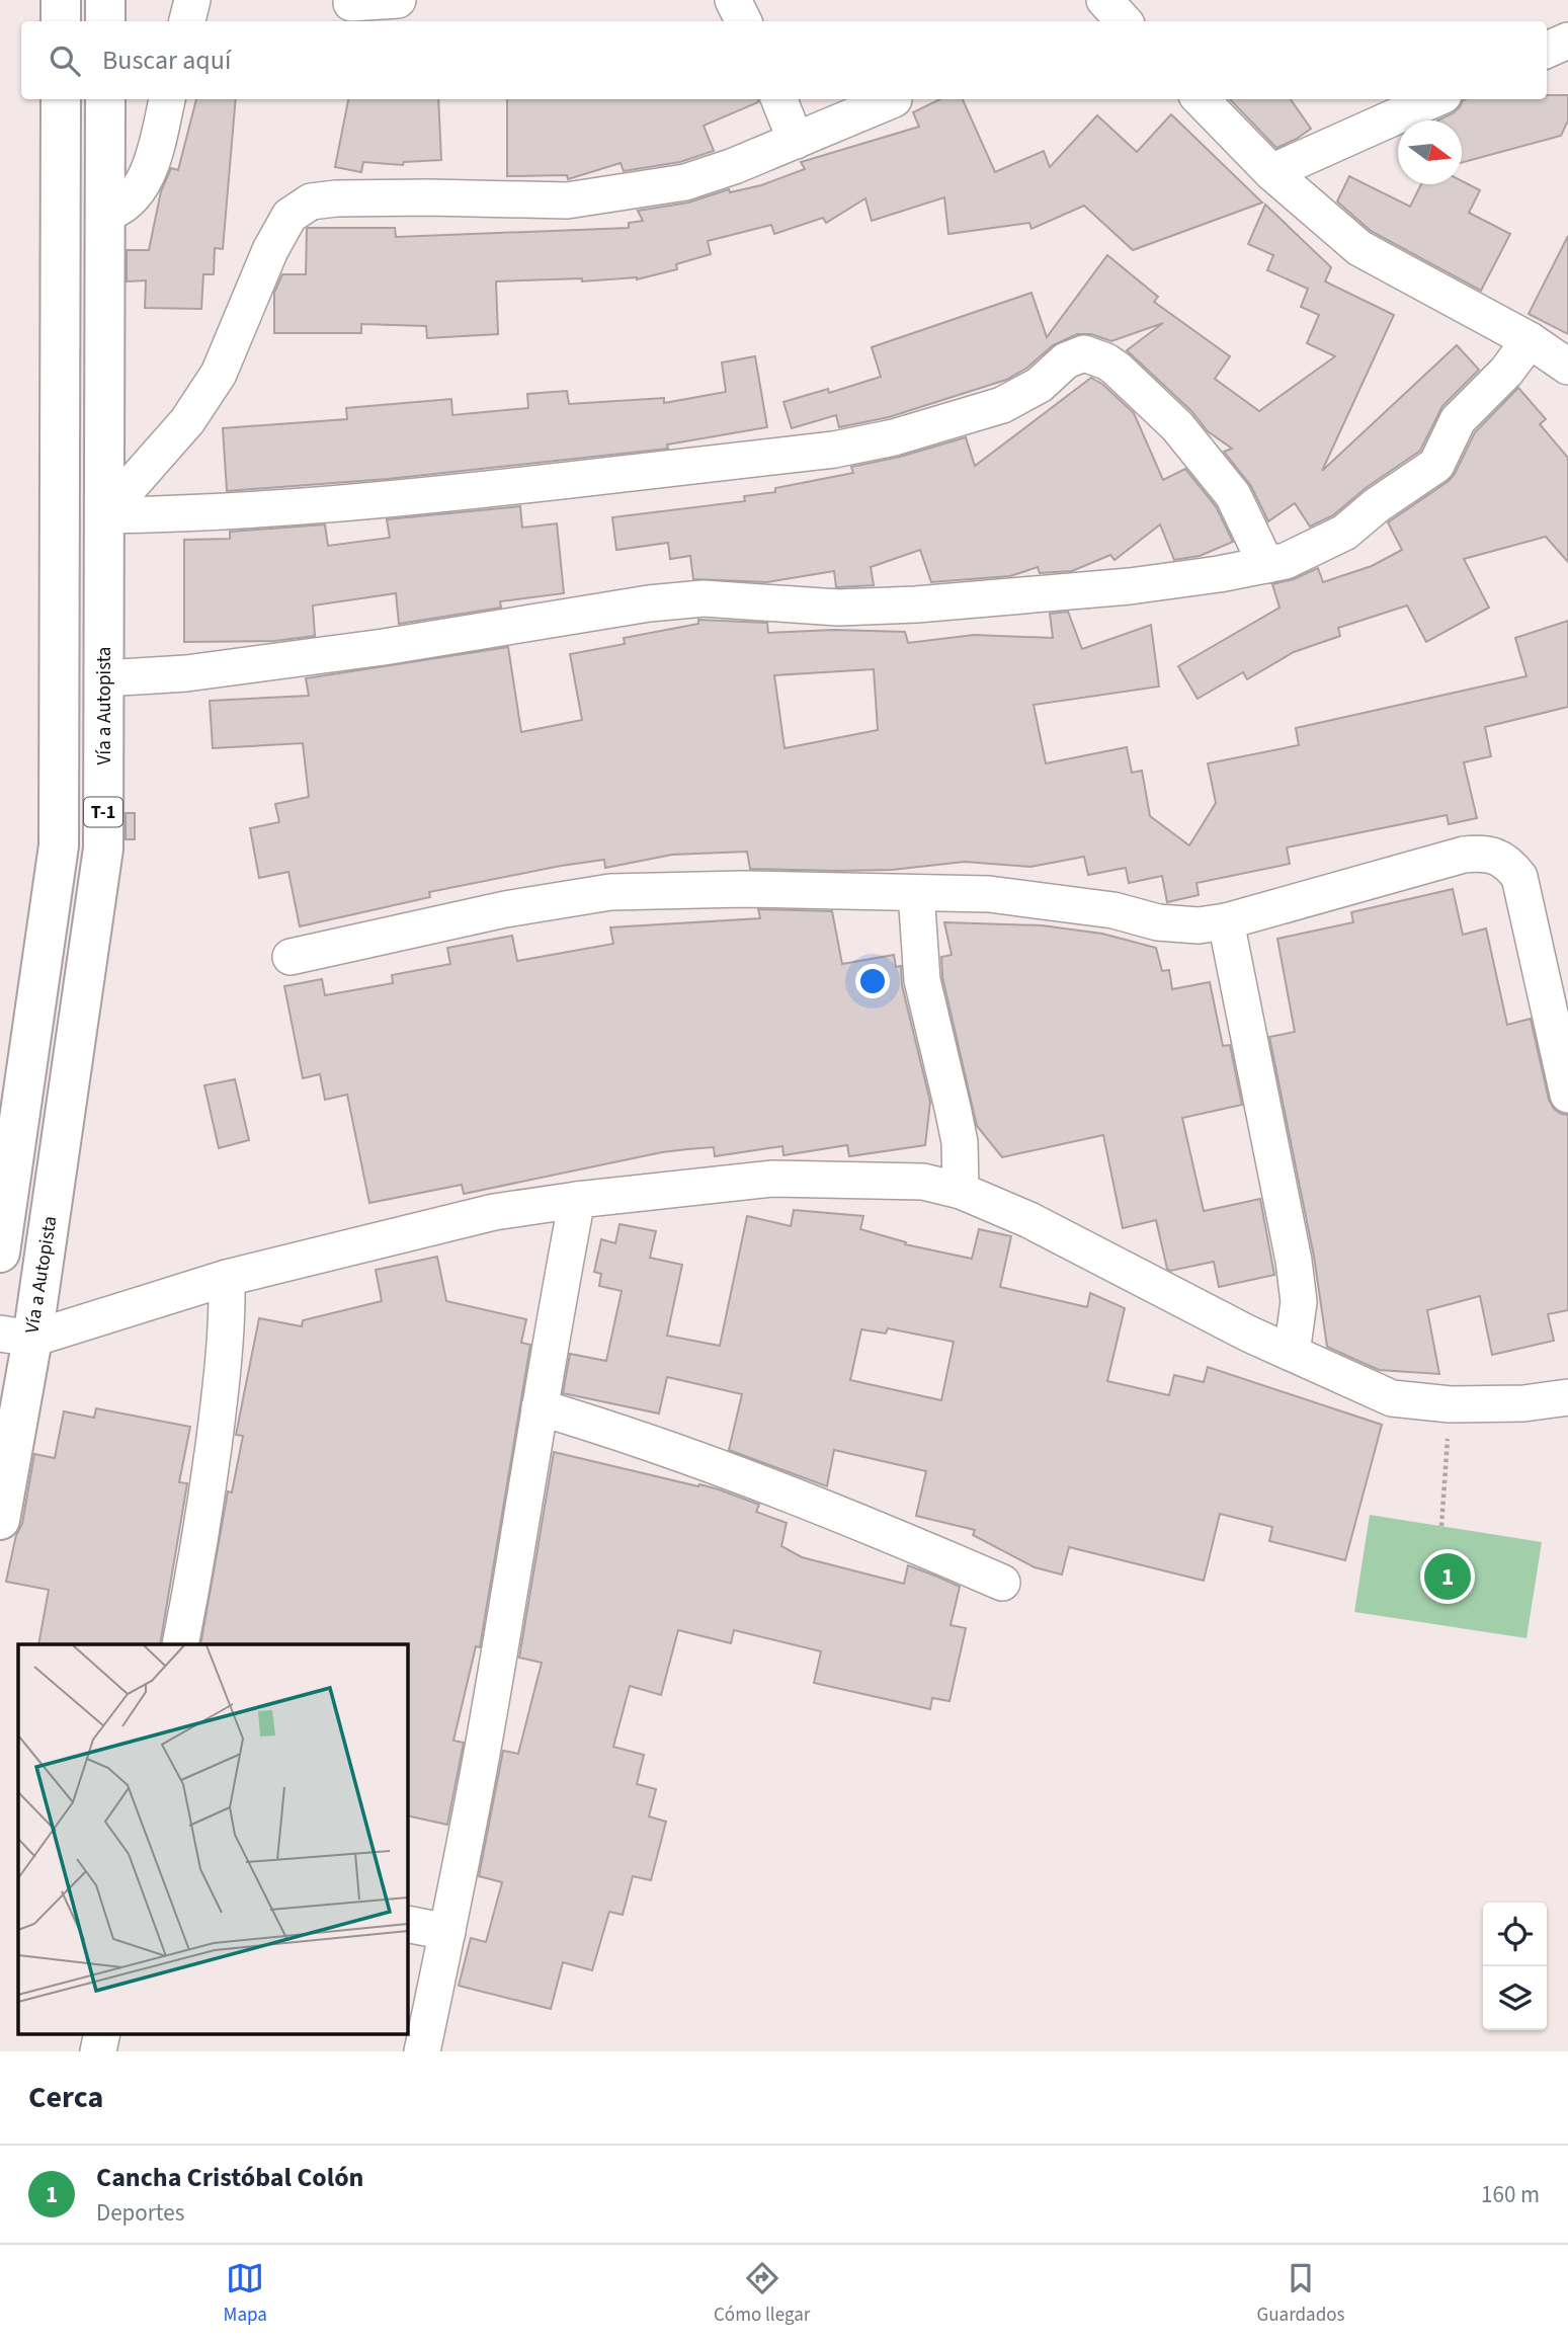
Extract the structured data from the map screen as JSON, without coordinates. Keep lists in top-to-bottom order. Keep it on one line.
{"streets":{"highway":["Vía a Autopista","T-1"]},"north":"right","page":{"search":"Buscar aquí","pins":"1","heading":"Cerca","list":[{"mark":"1","name":"Cancha Cristóbal Colón","note":"Deportes","value":"160 m"}],"nav":["Mapa","Cómo llegar","Guardados"]}}
